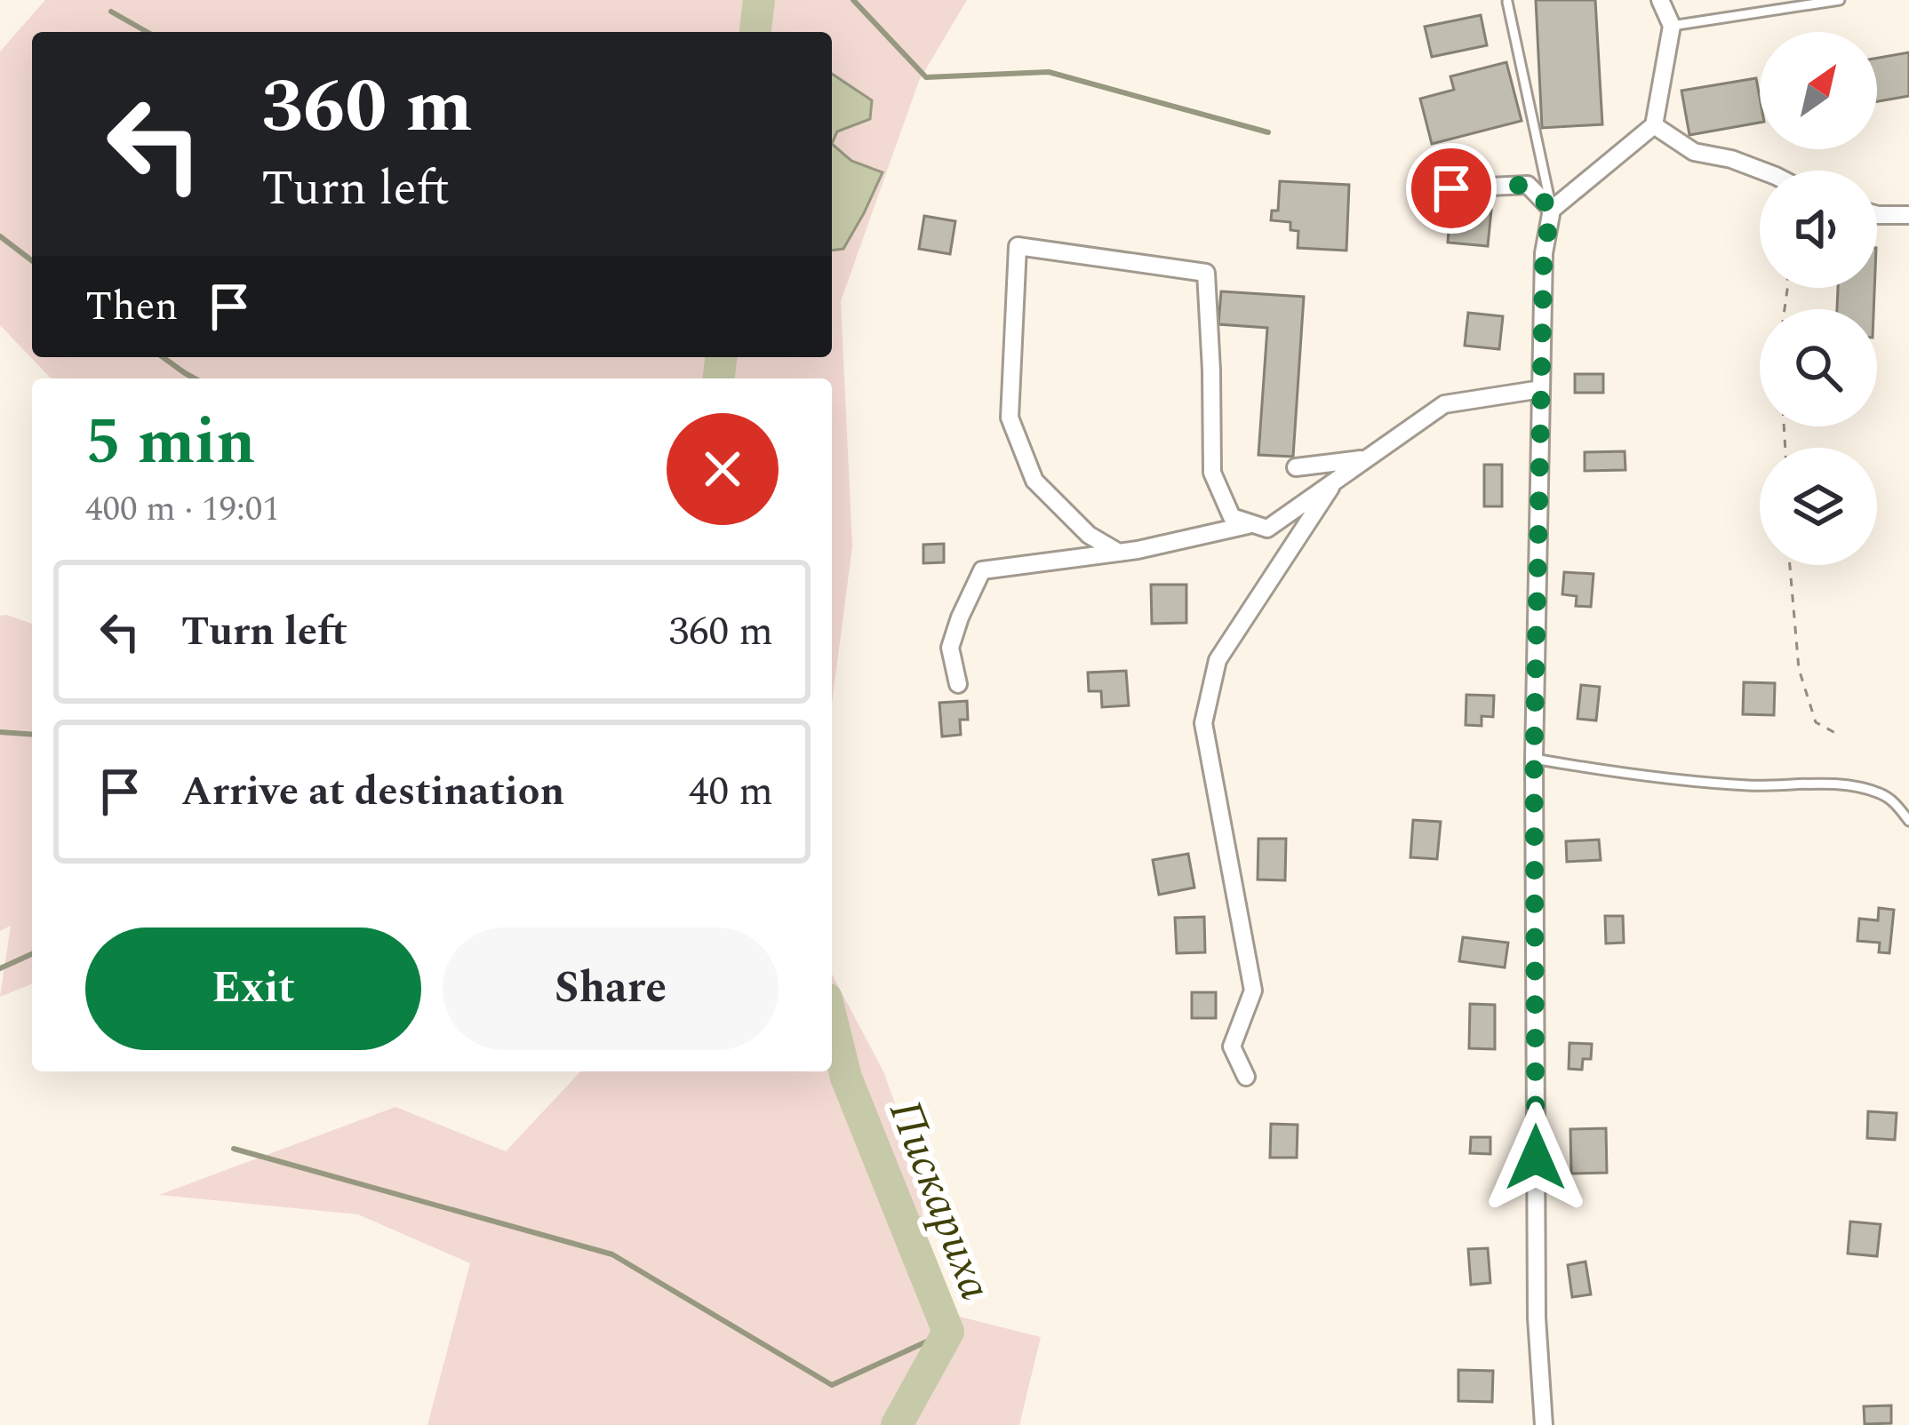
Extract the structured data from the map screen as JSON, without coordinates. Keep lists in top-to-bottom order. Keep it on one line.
{"water":["Пискариха"],"north":"top right","page":{"turn":["360 m","Turn left"],"then":"Then","heading":["5 min","400 m · 19:01"],"list":[{"name":"Turn left","value":"360 m"},{"name":"Arrive at destination","value":"40 m"}],"buttons":["Exit","Share"]}}
